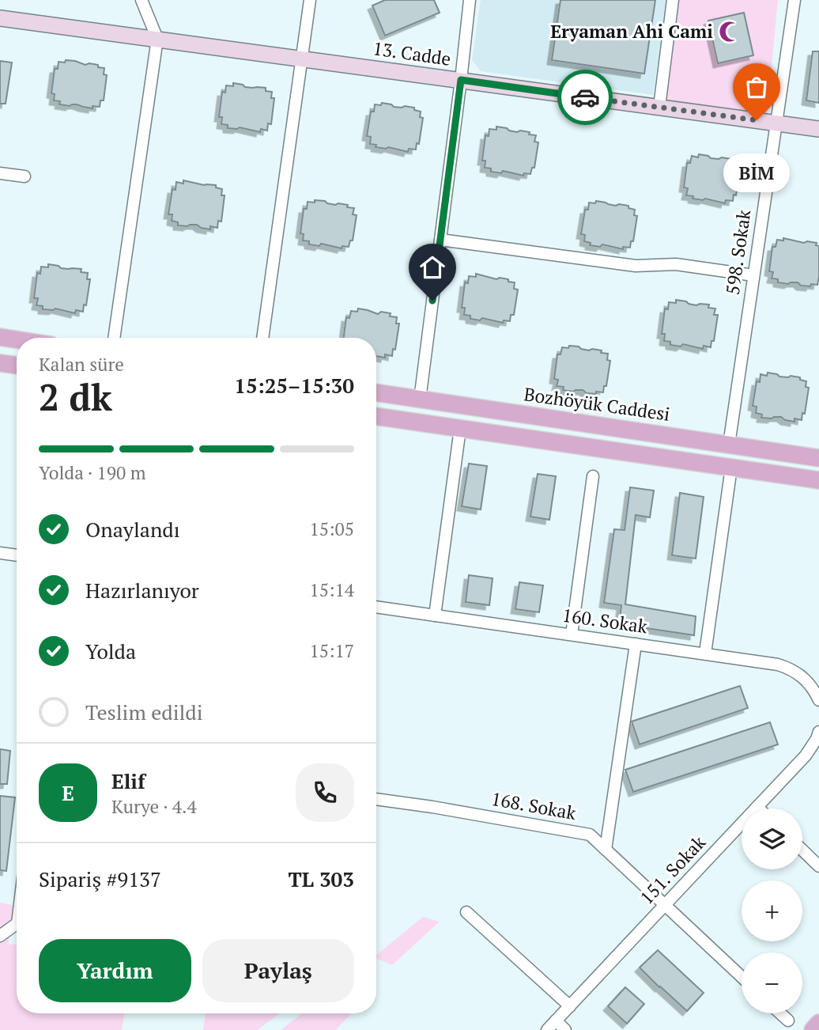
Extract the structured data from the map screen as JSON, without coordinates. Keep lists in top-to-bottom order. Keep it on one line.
{"streets":{"main road":["Bozhöyük Caddesi"],"street":["13. Cadde","598. Sokak","160. Sokak","168. Sokak","151. Sokak"]},"crossings":[["13. Cadde","598. Sokak"],["598. Sokak","Bozhöyük Caddesi"],["168. Sokak","151. Sokak"]],"places":{"mosque":["Eryaman Ahi Cami"],"other":["BİM"]},"page":{"bubble":"BİM","heading":["2 dk","Kalan süre","15:25–15:30"],"panel":["Elif","Kurye · 4.4","Sipariş #9137","TL 303"],"bar":"Yolda · 190 m","list":[["Onaylandı","15:05"],["Hazırlanıyor","15:14"],["Yolda","15:17"],"Teslim edildi"],"round":"E","map_buttons":["+","−"],"buttons":["Yardım","Paylaş"]}}
